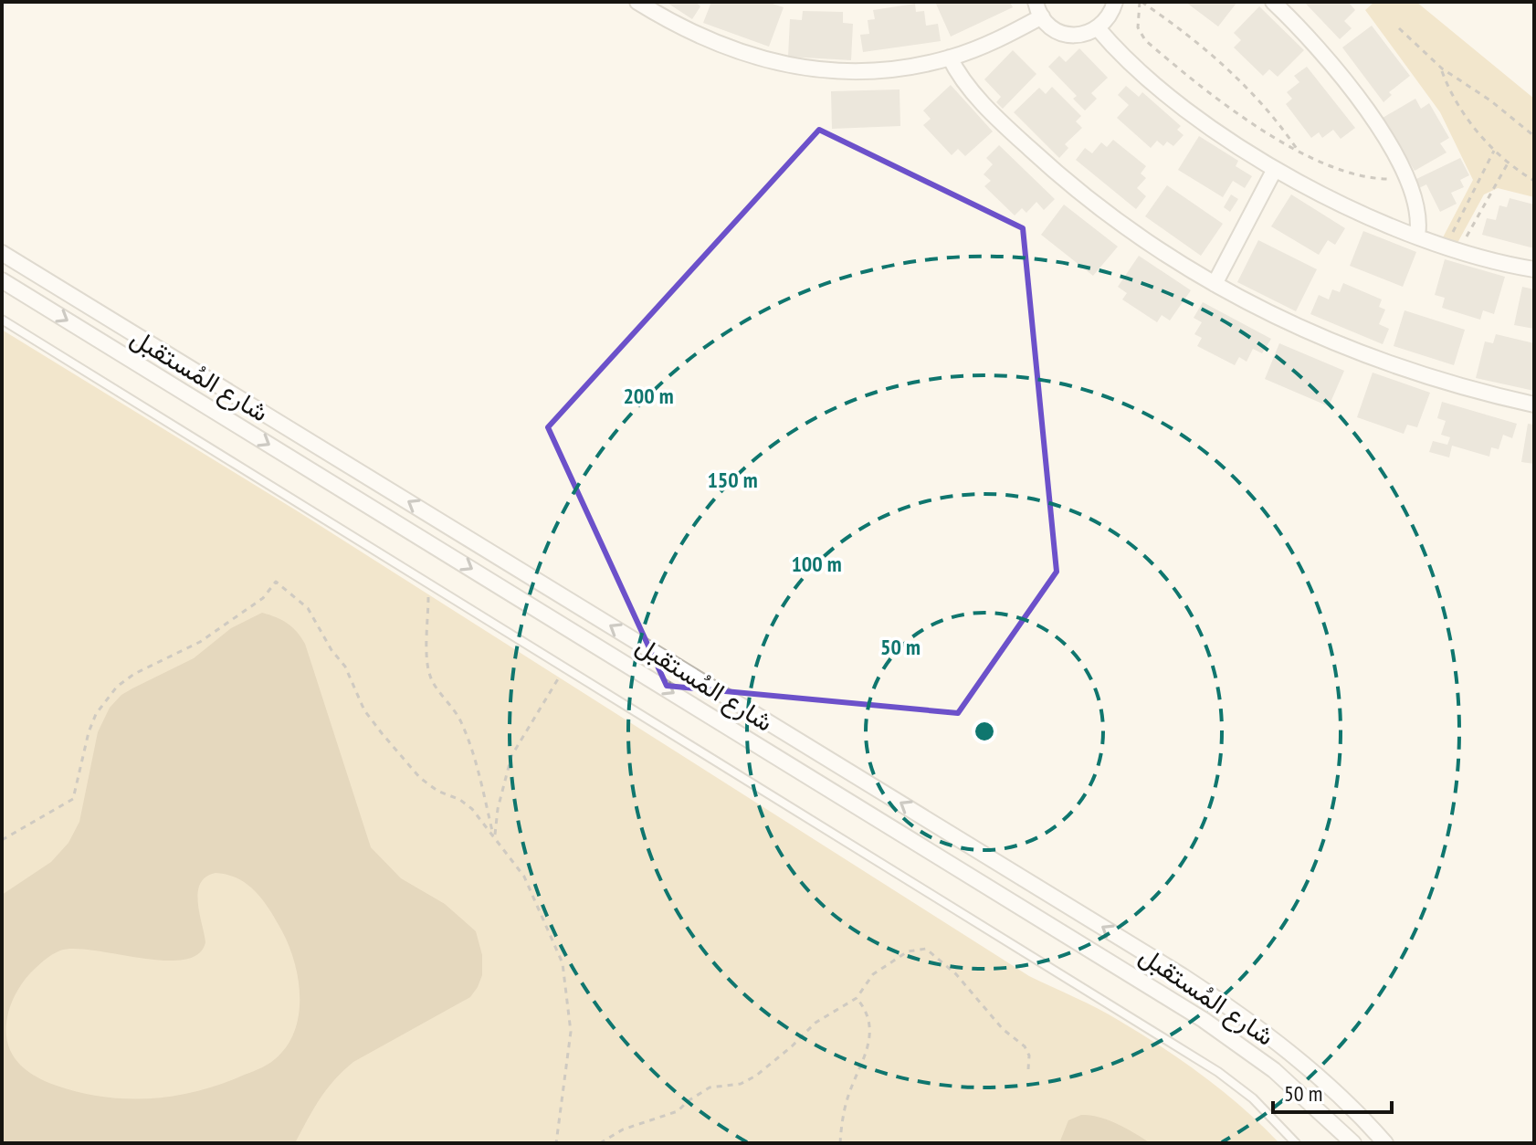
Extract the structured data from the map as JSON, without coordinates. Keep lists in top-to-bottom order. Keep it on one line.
{"streets":{"street":["شارع المُستقبل"]},"scale_bar":"50 m","rings":["200 m","150 m","100 m","50 m"]}
